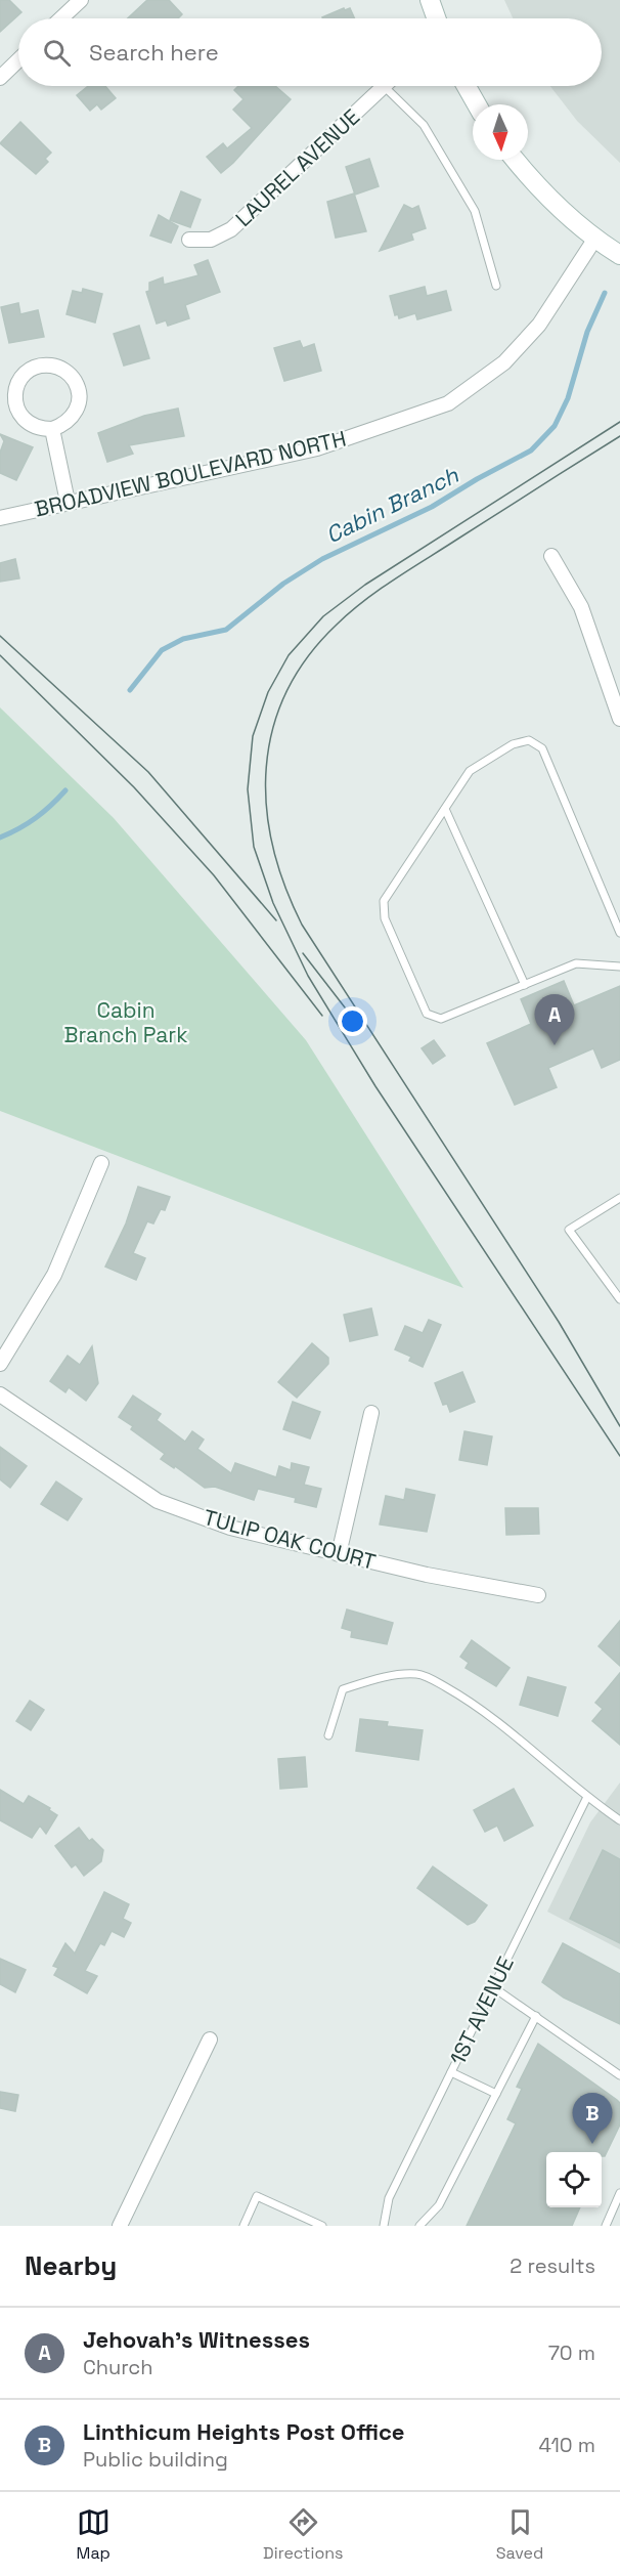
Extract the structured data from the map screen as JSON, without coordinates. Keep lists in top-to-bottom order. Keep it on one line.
{"streets":{"street":["LAUREL AVENUE","BROADVIEW BOULEVARD NORTH","TULIP OAK COURT"],"lane":["1ST AVENUE"]},"water":["Cabin Branch"],"parks":["Cabin Branch Park"],"north":"bottom","page":{"search":"Search here","pins":["A","B"],"heading":["Nearby","2 results"],"list":[{"mark":"A","name":"Jehovah's Witnesses","note":"Church","value":"70 m"},{"mark":"B","name":"Linthicum Heights Post Office","note":"Public building","value":"410 m"}],"nav":["Map","Directions","Saved"]}}
